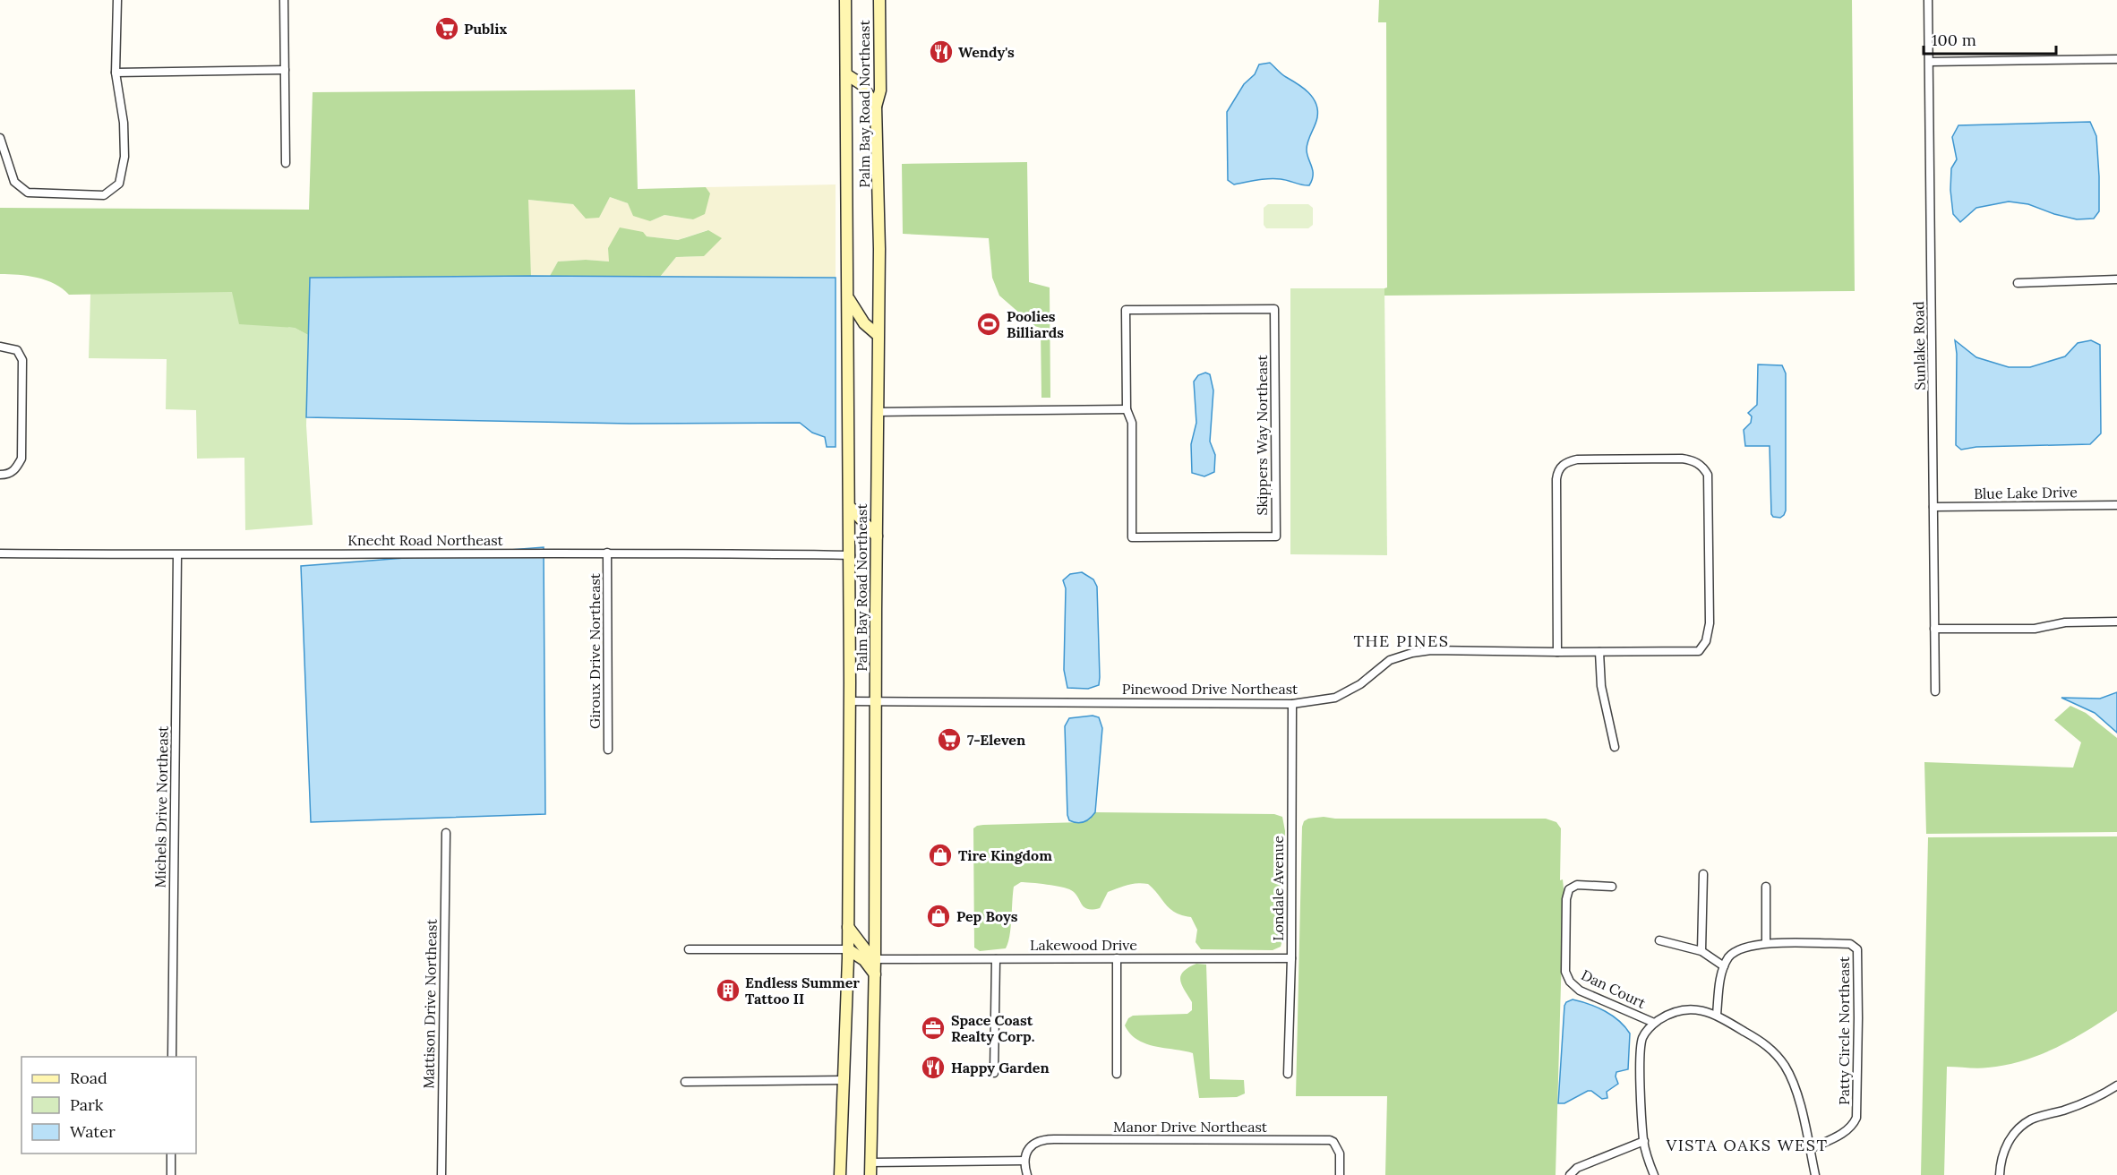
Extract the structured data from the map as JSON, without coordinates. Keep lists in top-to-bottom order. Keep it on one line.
{"streets":{"main road":["Palm Bay Road Northeast"],"street":["Sunlake Road","Skippers Way Northeast","Blue Lake Drive","Knecht Road Northeast","Giroux Drive Northeast","Pinewood Drive Northeast","Michels Drive Northeast","Londale Avenue","Lakewood Drive","Dan Court","Mattison Drive Northeast","Patty Circle Northeast","Manor Drive Northeast"]},"crossings":[["Palm Bay Road Northeast","Knecht Road Northeast"],["Palm Bay Road Northeast","Pinewood Drive Northeast"],["Palm Bay Road Northeast","Lakewood Drive"],["Sunlake Road","Blue Lake Drive"],["Knecht Road Northeast","Giroux Drive Northeast"],["Knecht Road Northeast","Michels Drive Northeast"],["Pinewood Drive Northeast","Londale Avenue"],["Londale Avenue","Lakewood Drive"]],"districts":["THE PINES","VISTA OAKS WEST"],"places":{"supermarket":["Publix","7-Eleven"],"restaurant":["Wendy's","Happy Garden"],"sports":["Poolies Billiards"],"shop":["Tire Kingdom","Pep Boys"],"building":["Endless Summer Tattoo II"],"office":["Space Coast Realty Corp."]},"legend":["Road","Park","Water"],"scale_bar":"100 m"}
